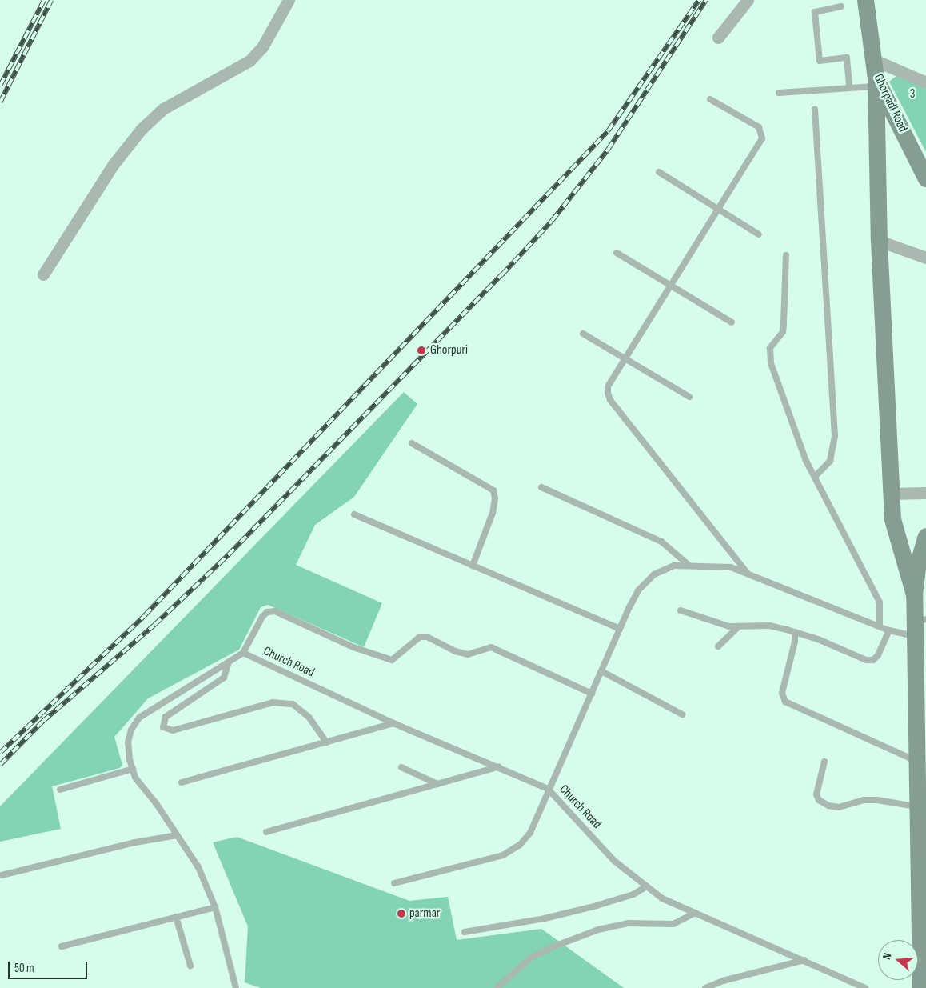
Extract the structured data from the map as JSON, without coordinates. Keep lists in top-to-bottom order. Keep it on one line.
{"streets":{"main road":["Ghorpadi Road"],"lane":["Church Road"]},"parks":["3"],"places":["Ghorpuri","parmar"],"scale_bar":"50 m","north":"left"}
